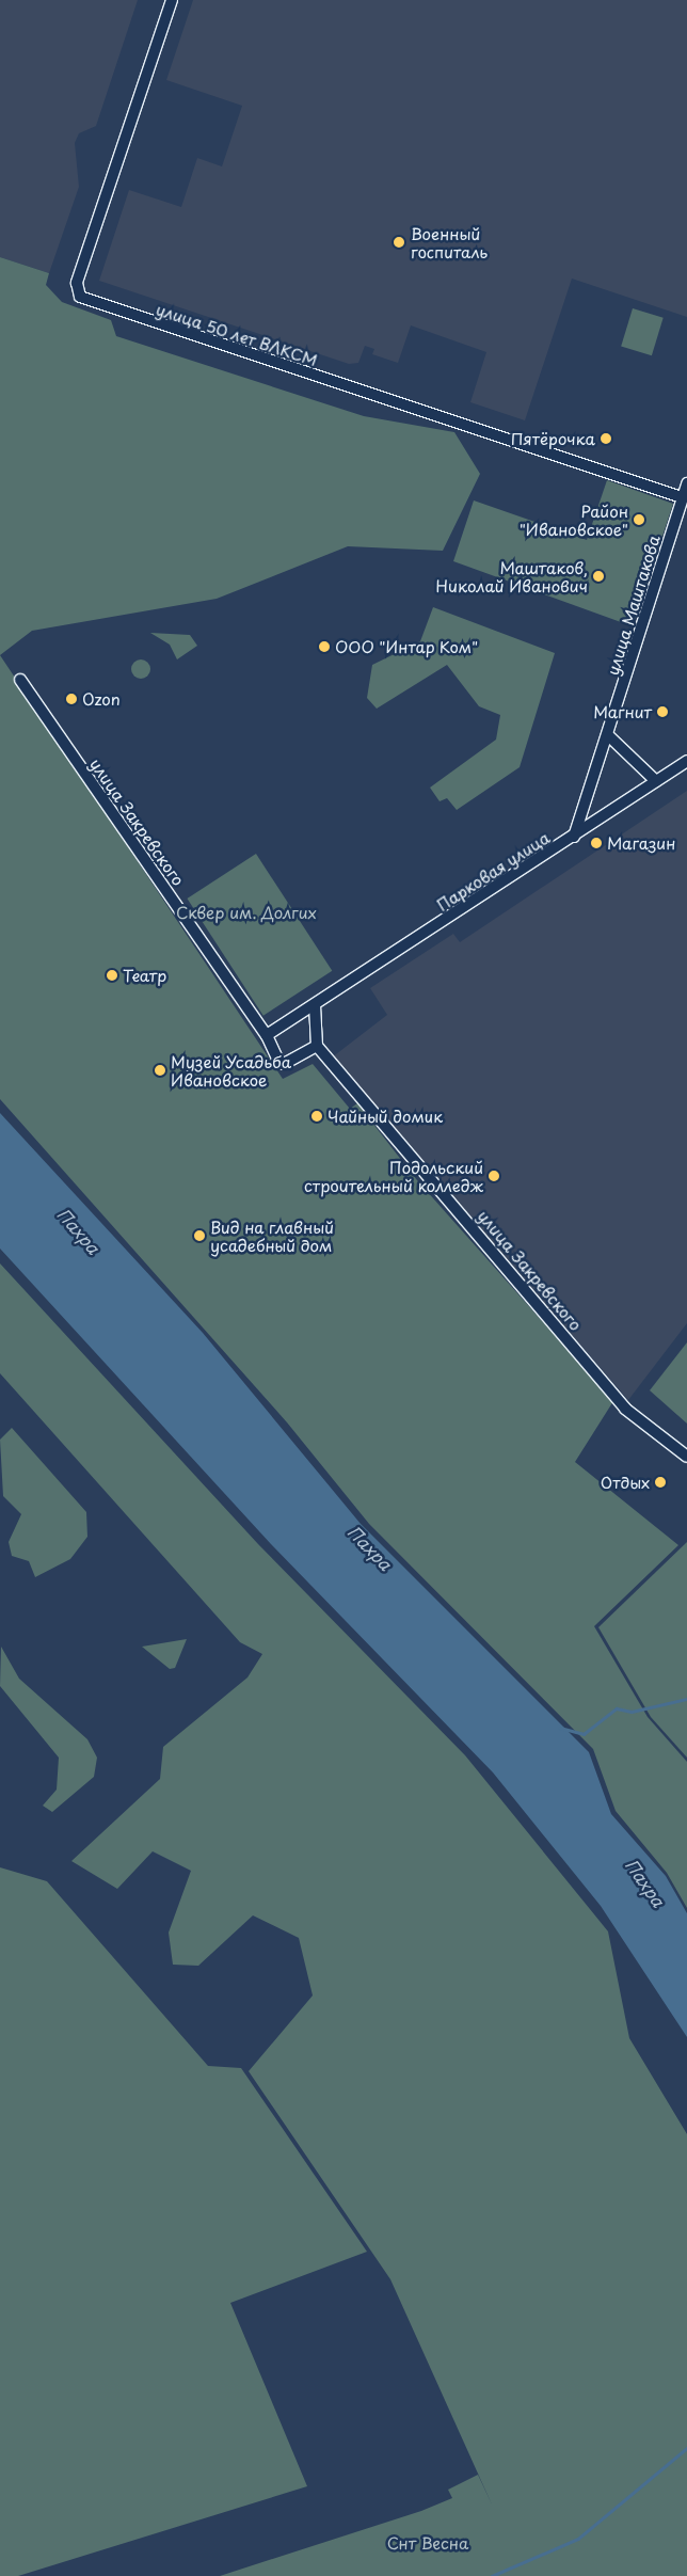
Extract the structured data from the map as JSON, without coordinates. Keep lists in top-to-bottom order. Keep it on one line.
{"streets":{"street":["улица 50 лет ВЛКСМ","улица Маштакова","улица Закревского","Парковая улица"]},"crossings":[["улица 50 лет ВЛКСМ","улица Маштакова"],["улица Маштакова","Парковая улица"],["улица Закревского","Парковая улица"]],"water":["Пахра"],"parks":["Сквер им. Долгих","Снт Весна"],"places":["Военный госпиталь","Пятёрочка","Район \"Ивановское\"","Маштаков, Николай Иванович","ООО \"Интар Ком\"","Ozon","Магнит","Магазин","Театр","Музей Усадьба Ивановское","Чайный домик","Подольский строительный колледж","Вид на главный усадебный дом","Отдых"]}
